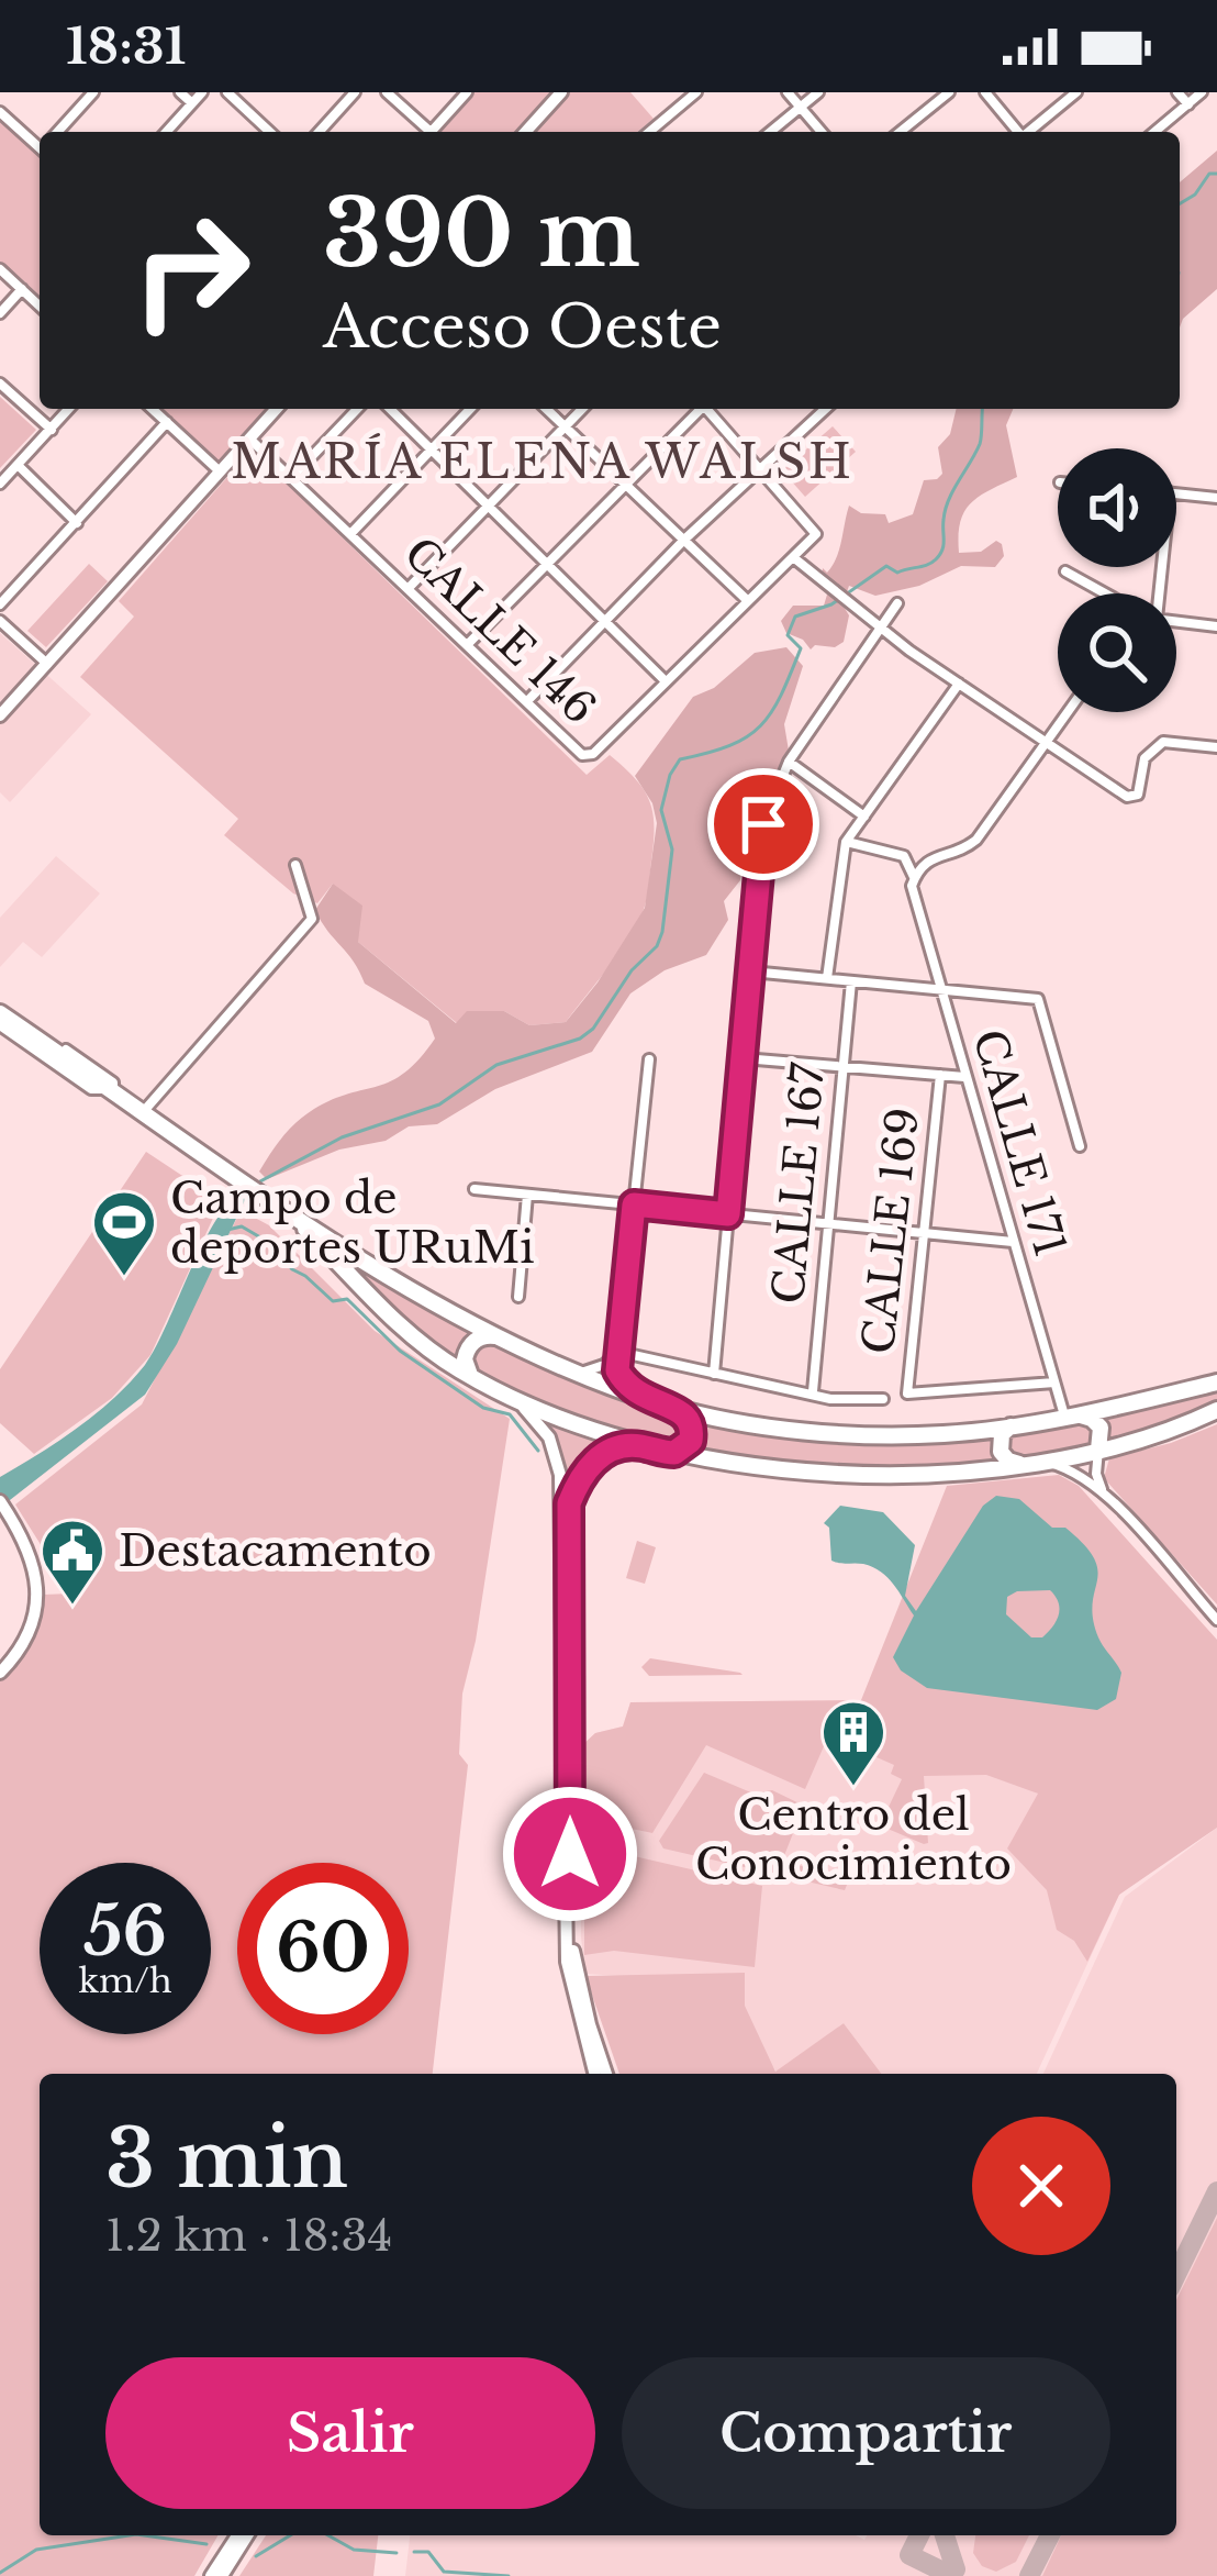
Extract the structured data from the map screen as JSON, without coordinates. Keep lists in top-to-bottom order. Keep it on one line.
{"streets":{"street":["CALLE 146","CALLE 171","CALLE 167","CALLE 169"]},"crossings":[["CALLE 171","CALLE 169"]],"districts":["MARÍA ELENA WALSH"],"places":{"sports":["Campo de deportes URuMi"],"public building":["Destacamento"],"building":["Centro del Conocimiento"]},"page":{"status":"18:31","turn":["390 m","Acceso Oeste"],"speed":"56 km/h","limit":"60","heading":["3 min","1.2 km · 18:34"],"buttons":["Salir","Compartir"]}}
